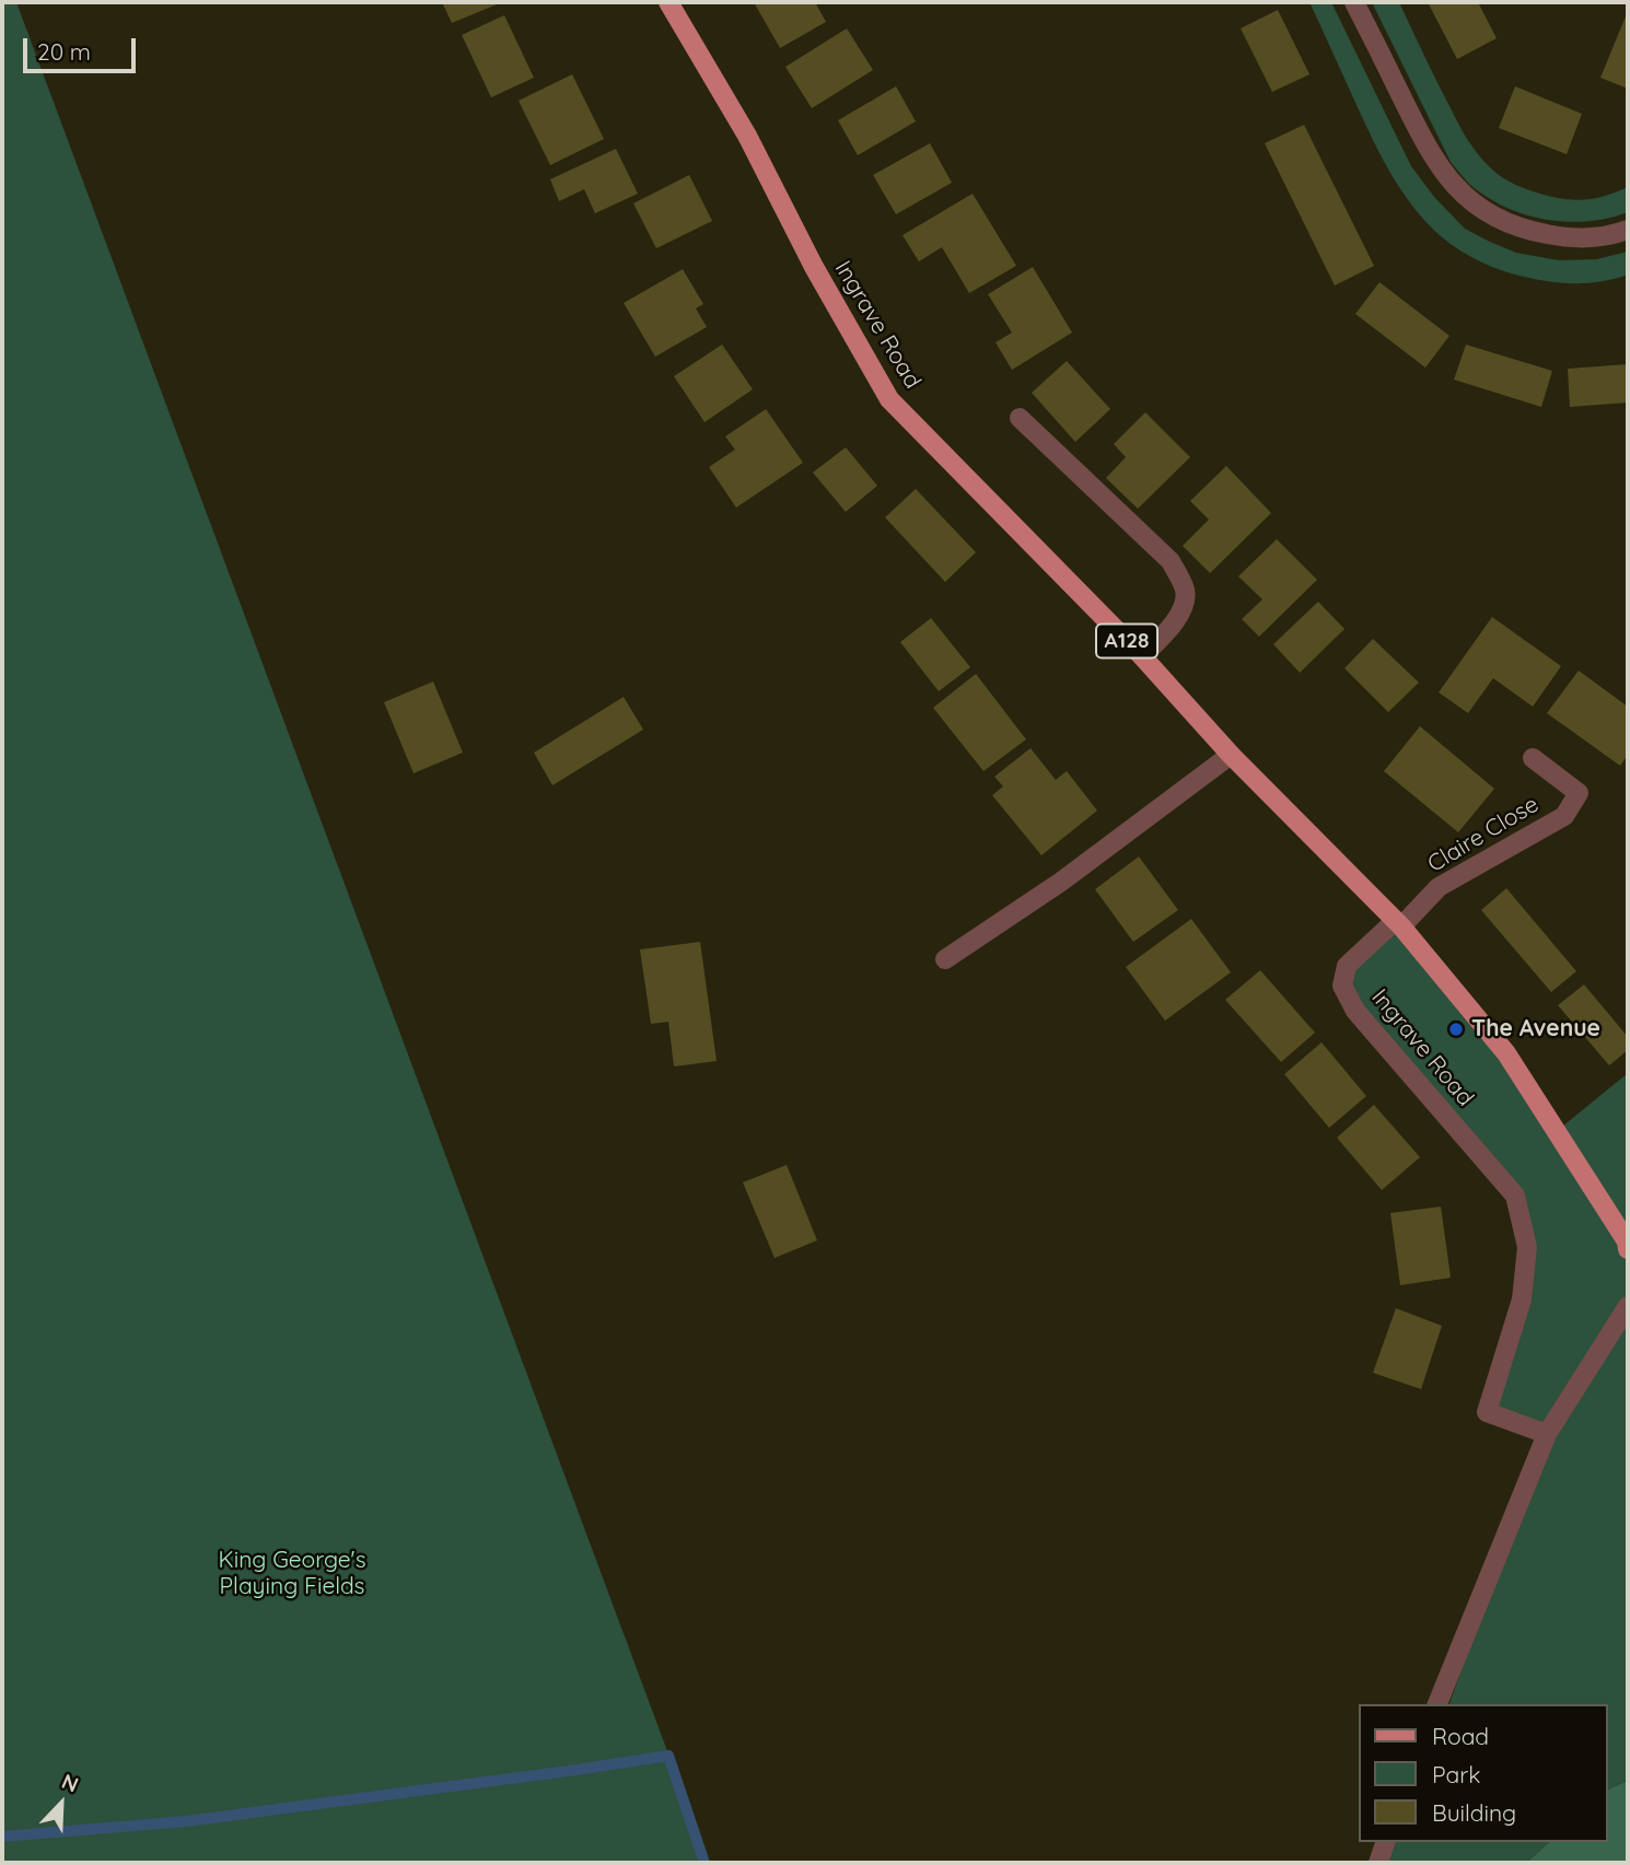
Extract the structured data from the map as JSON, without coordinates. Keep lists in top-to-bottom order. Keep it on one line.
{"streets":{"main road":["Ingrave Road","A128"],"street":["Claire Close"]},"crossings":[["Ingrave Road","Claire Close"]],"parks":["King George's Playing Fields"],"places":["The Avenue"],"legend":["Road","Park","Building"],"scale_bar":"20 m","north":"top right"}
